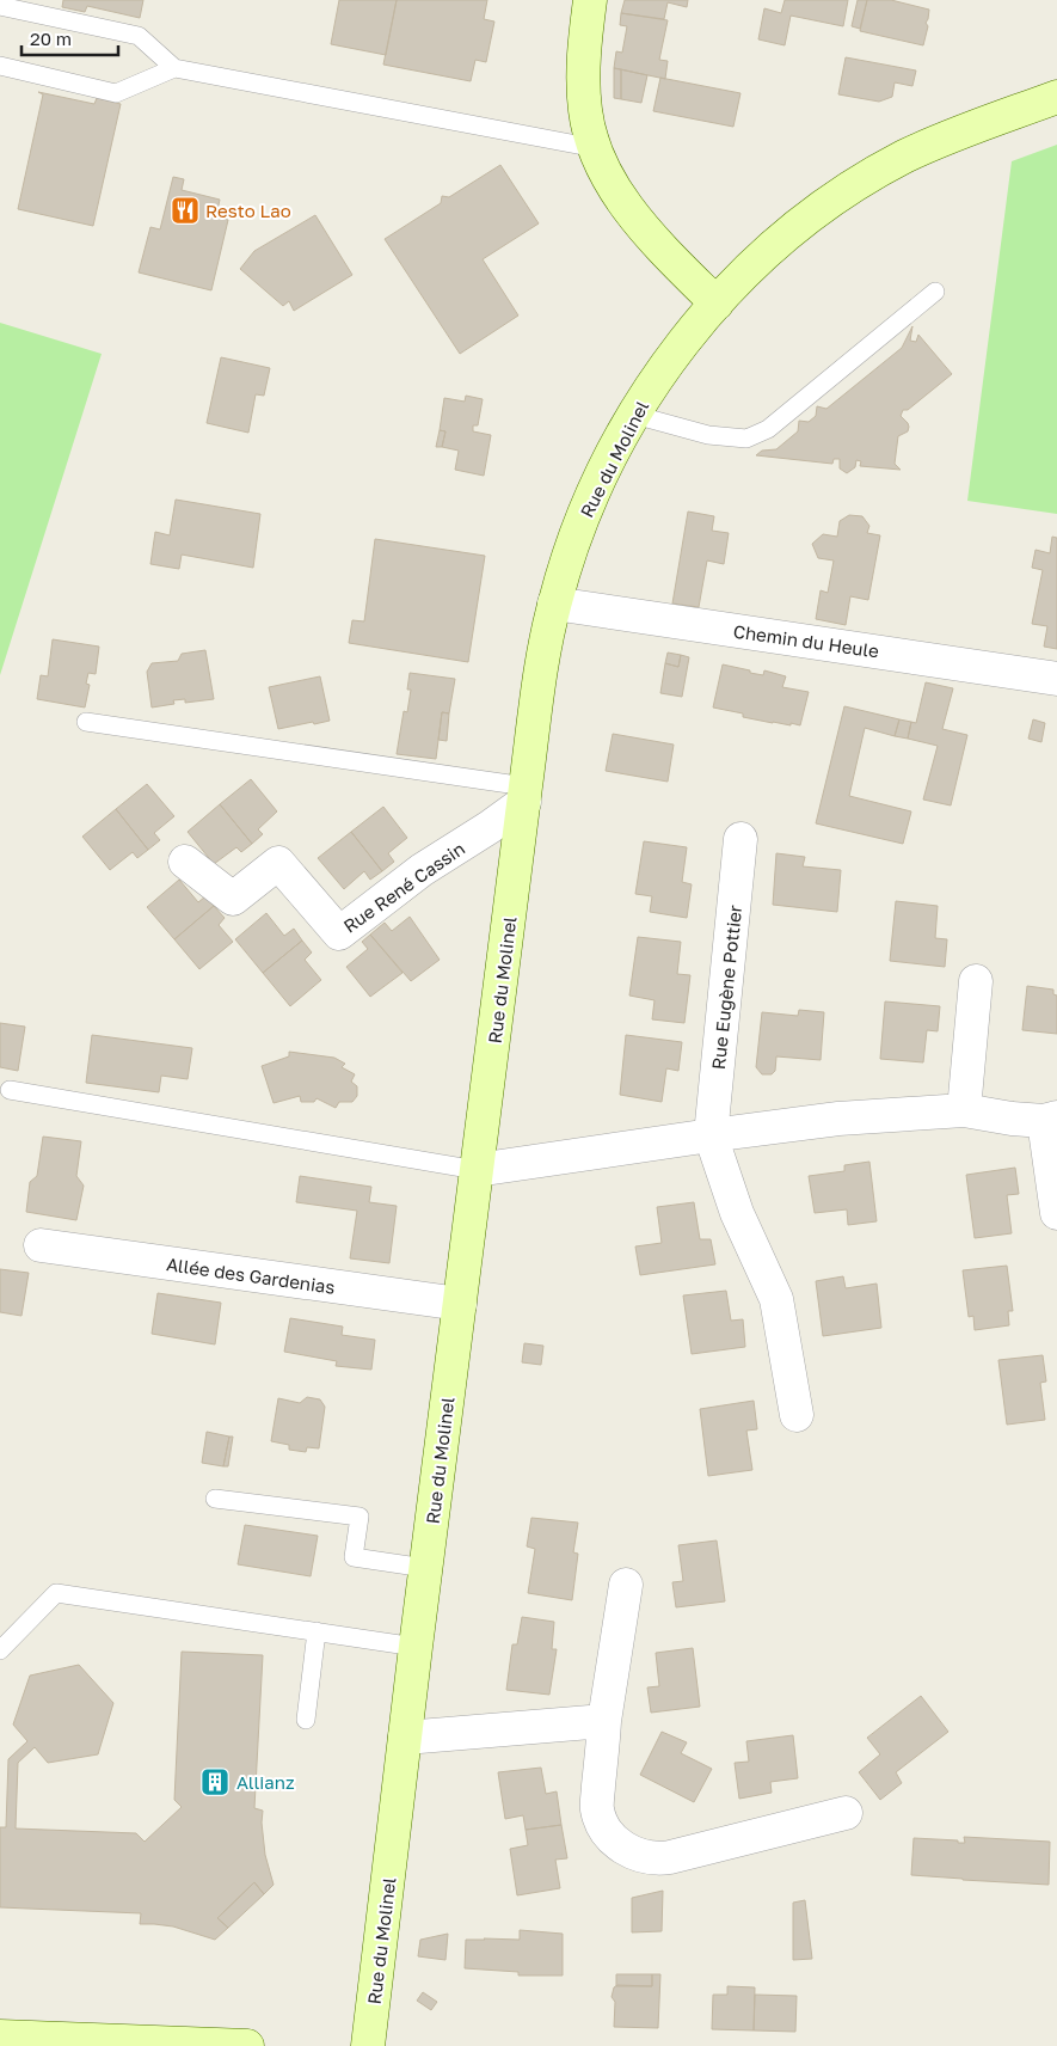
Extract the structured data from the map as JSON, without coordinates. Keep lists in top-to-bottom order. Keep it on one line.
{"streets":{"main road":["Rue du Molinel"],"street":["Chemin du Heule","Rue René Cassin","Rue Eugène Pottier","Allée des Gardenias"]},"crossings":[["Rue du Molinel","Chemin du Heule"],["Rue du Molinel","Rue René Cassin"],["Rue du Molinel","Allée des Gardenias"]],"places":{"restaurant":["Resto Lao"],"building":["Allianz"]},"scale_bar":"20 m"}
